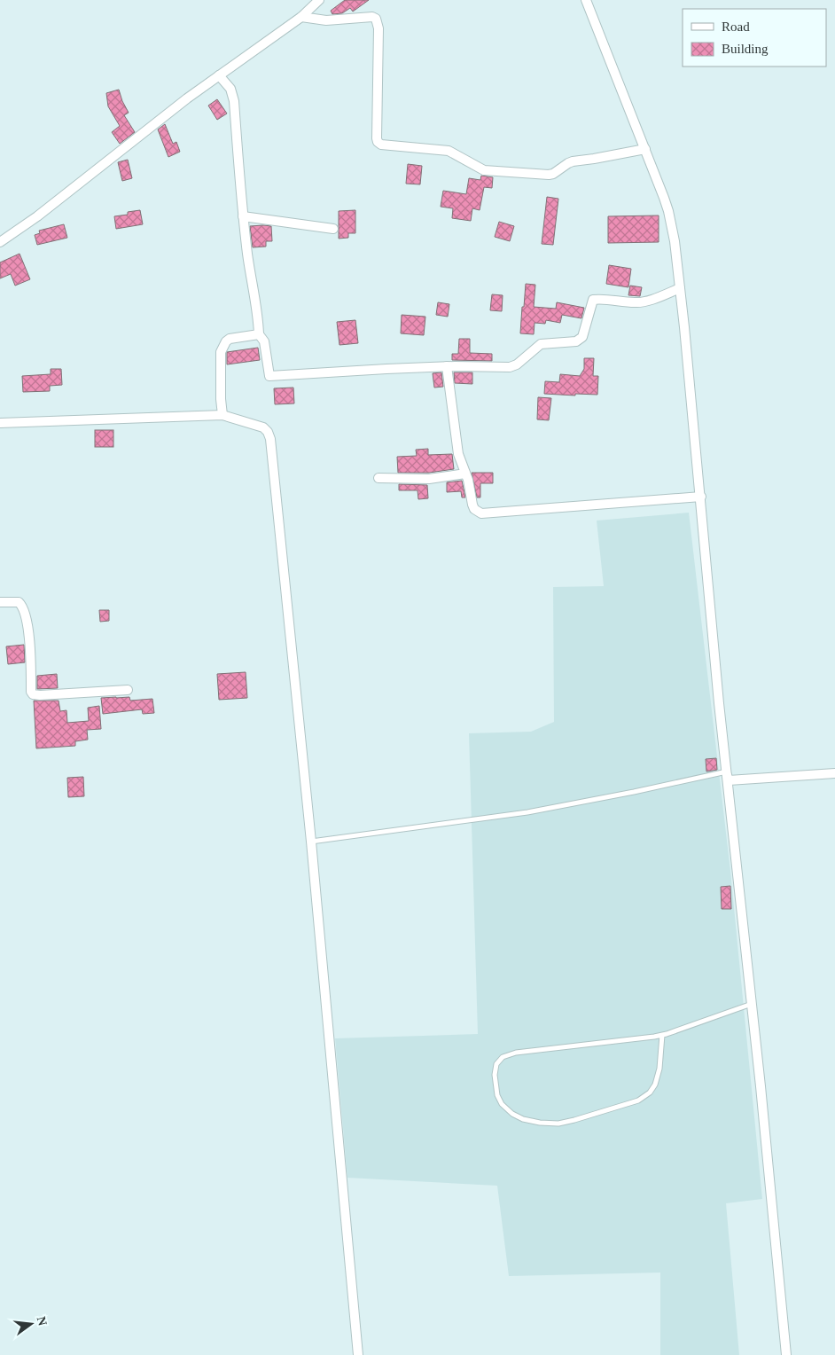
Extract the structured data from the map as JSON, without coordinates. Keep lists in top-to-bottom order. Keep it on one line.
{"legend":["Road","Building"],"north":"right"}
